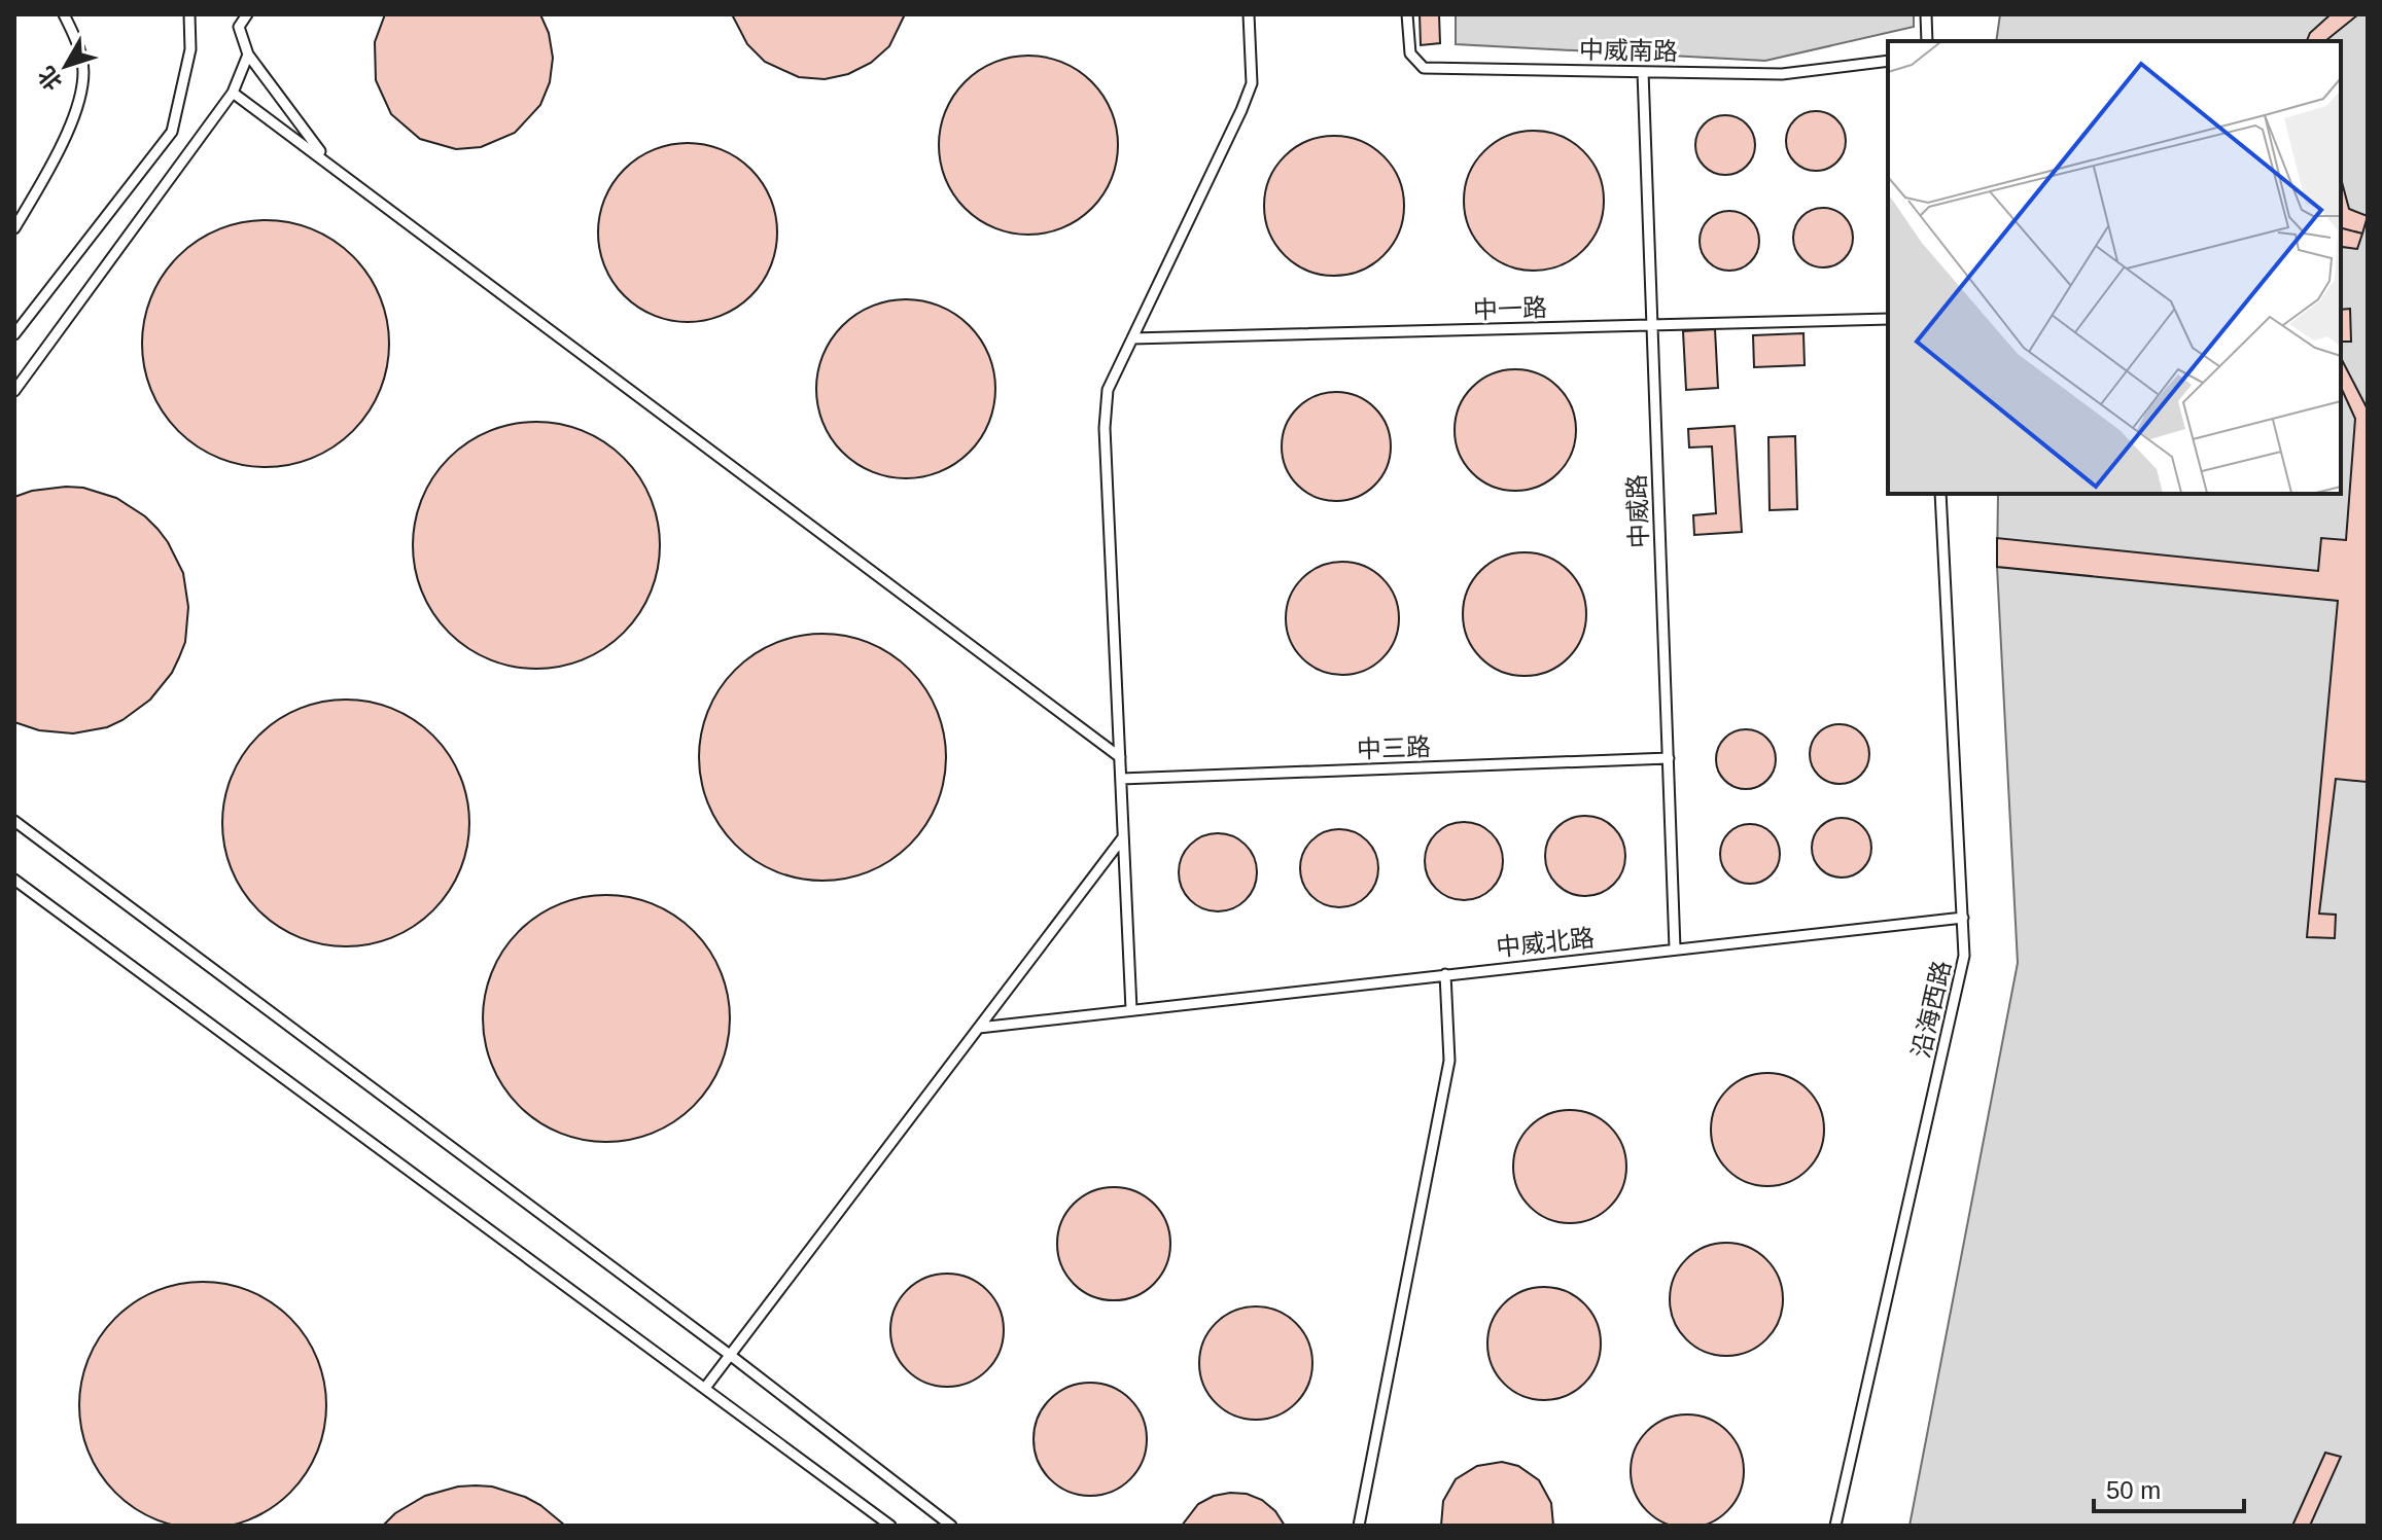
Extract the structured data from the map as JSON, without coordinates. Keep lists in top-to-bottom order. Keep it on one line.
{"streets":{"lane":["中威南路","中一路","中威路","中三路","中威北路","沿海西路"]},"crossings":[["中威南路","中威路"],["中一路","中威路"],["中威路","中三路"],["中威路","中威北路"],["中威北路","沿海西路"]],"scale_bar":"50 m","north":"bottom left"}
